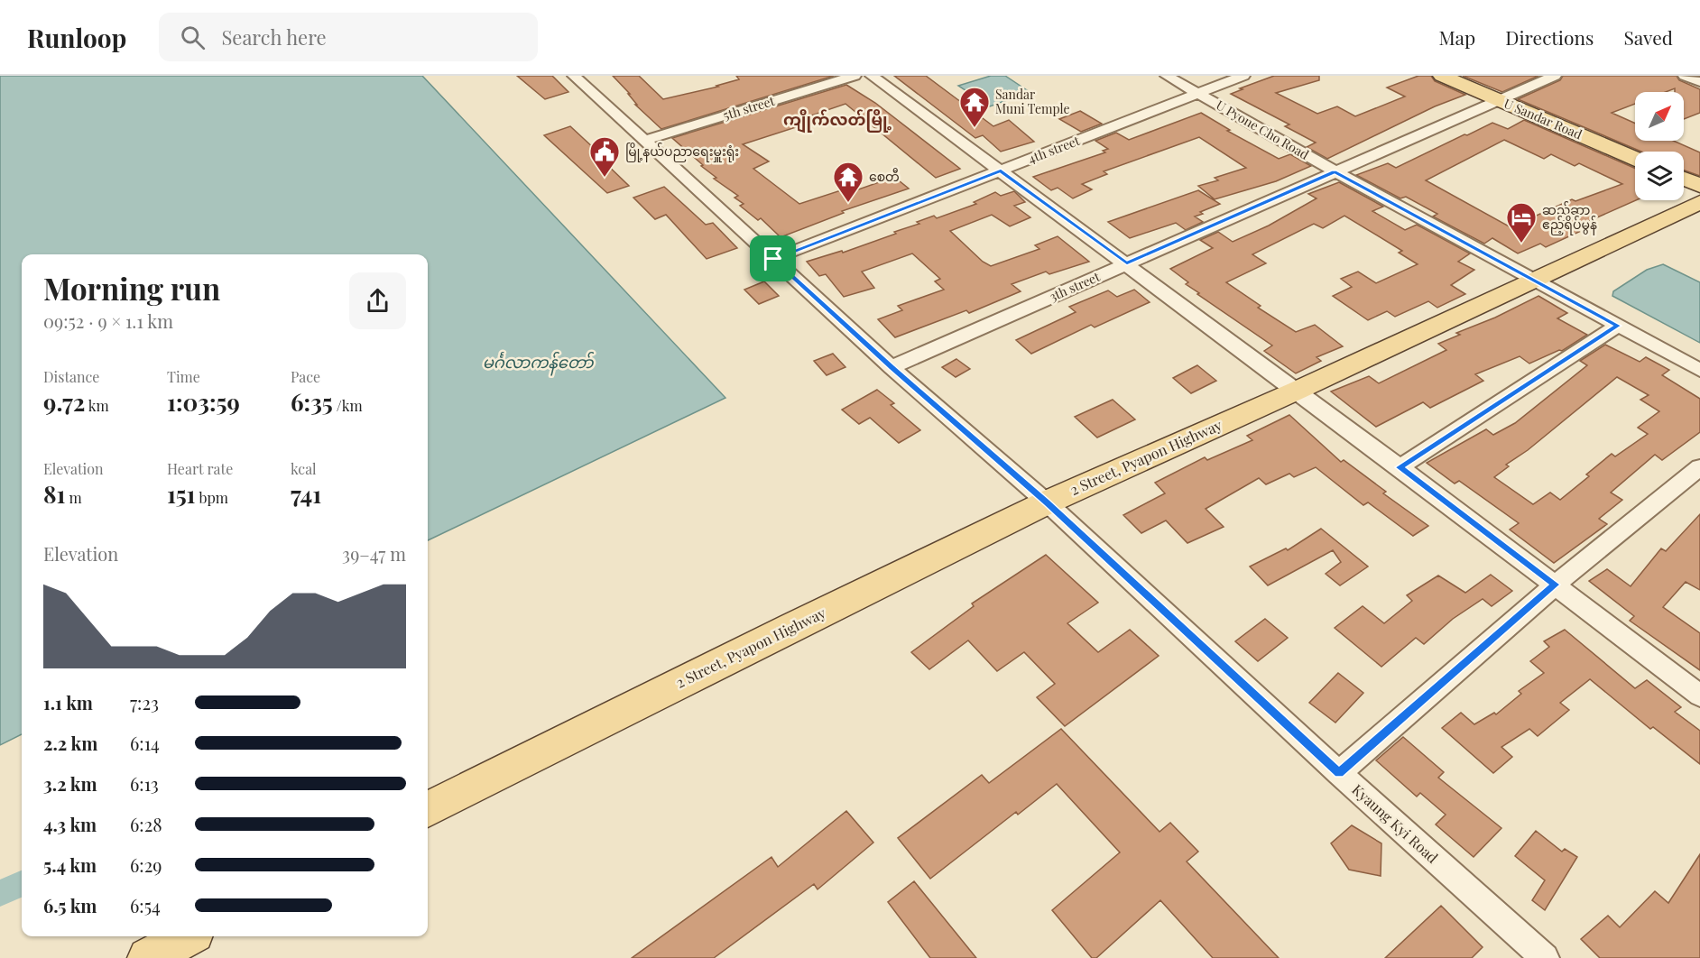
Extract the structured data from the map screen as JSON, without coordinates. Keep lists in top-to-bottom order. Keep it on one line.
{"streets":{"main road":["U Sandar Road","2 Street, Pyapon Highway"],"street":["5th street","U Pyone Cho Road","4th street","3th street","Kyaung Kyi Road"]},"crossings":[["5th street","Kyaung Kyi Road"],["U Sandar Road","3th street"],["U Pyone Cho Road","4th street"],["U Pyone Cho Road","3th street"],["U Pyone Cho Road","2 Street, Pyapon Highway"],["4th street","Kyaung Kyi Road"],["3th street","Kyaung Kyi Road"],["2 Street, Pyapon Highway","Kyaung Kyi Road"]],"districts":["ကျိုက်လတ်မြို့"],"water":["မင်္ဂလာကန်တော်"],"places":{"temple":["Sandar Muni Temple","စေတီ"],"public building":["မြို့နယ်ပညာရေးမှူးရုံး"],"hotel":["ဆည်ဆာ ဧည့်ရိပ်မွန်"]},"north":"top right","page":{"header":"Runloop","search":"Search here","nav":["Map","Directions","Saved"],"heading":["Morning run","09:52 · 9 × 1.1 km"],"stats":[["Distance","9.72 km"],["Time","1:03:59"],["Pace","6:35 /km"],["Elevation","81 m"],["Heart rate","151 bpm"],["kcal","741"]],"chart":["Elevation","39–47 m"],"list":[{"name":"1.1 km","note":"7:23"},{"name":"2.2 km","note":"6:14"},{"name":"3.2 km","note":"6:13"},{"name":"4.3 km","note":"6:28"},{"name":"5.4 km","note":"6:29"},{"name":"6.5 km","note":"6:54"}]}}
